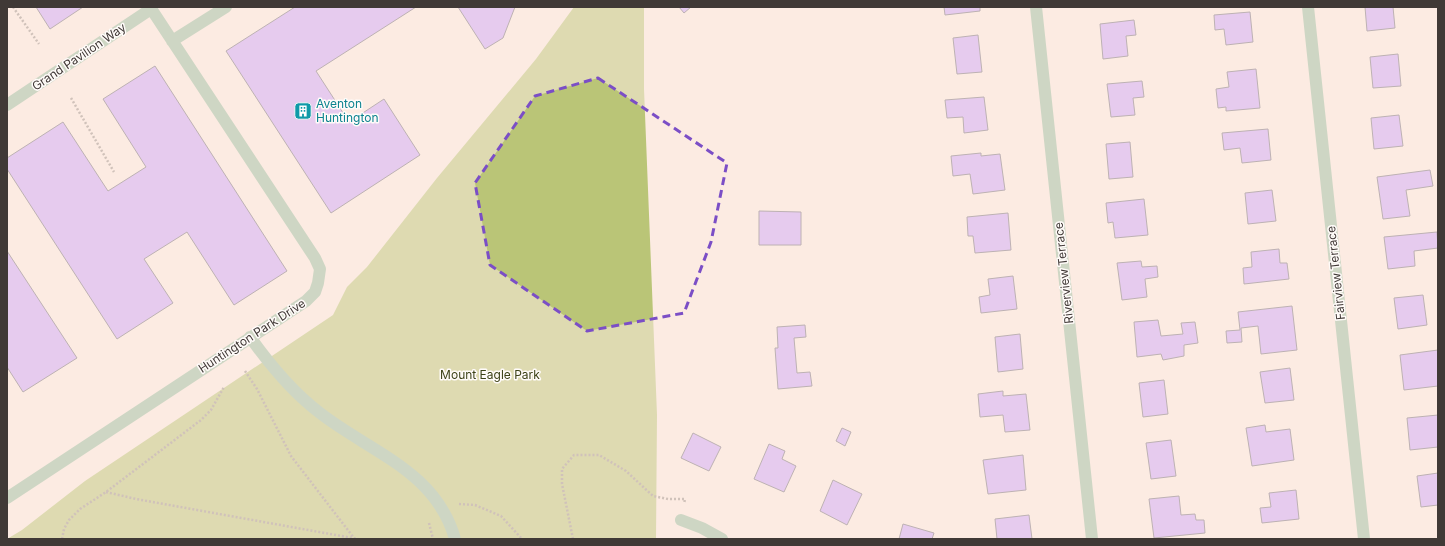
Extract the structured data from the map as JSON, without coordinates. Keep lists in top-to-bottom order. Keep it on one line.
{"streets":{"street":["Grand Pavilion Way","Riverview Terrace","Fairview Terrace","Huntington Park Drive"]},"crossings":[["Grand Pavilion Way","Huntington Park Drive"]],"parks":["Mount Eagle Park"],"places":{"building":["Aventon Huntington"]}}
